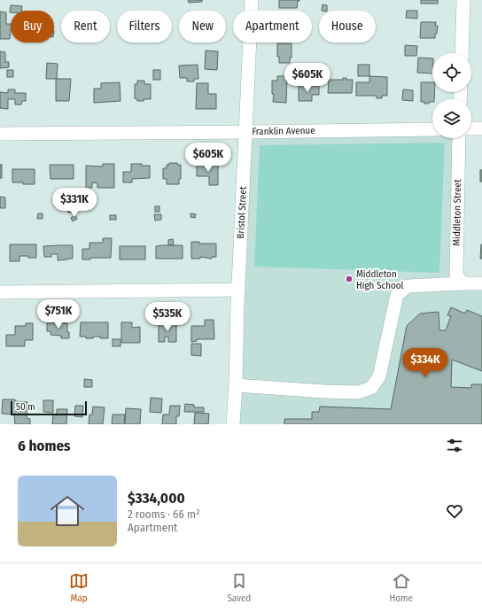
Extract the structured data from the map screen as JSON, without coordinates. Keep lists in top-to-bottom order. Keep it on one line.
{"streets":{"street":["Franklin Avenue","Bristol Street","Middleton Street"]},"crossings":[["Franklin Avenue","Bristol Street"]],"places":["Middleton High School"],"scale_bar":"50 m","page":{"chip":["Buy","Rent","Filters","New","Apartment","House"],"price":["$605K","$605K","$331K","$751K","$535K","$334K"],"scale":"50 m","heading":"6 homes","list":[{"name":"$334,000","note":"2 rooms · 66 m² · Apartment"}],"tabs":["Map","Saved","Home"]}}
